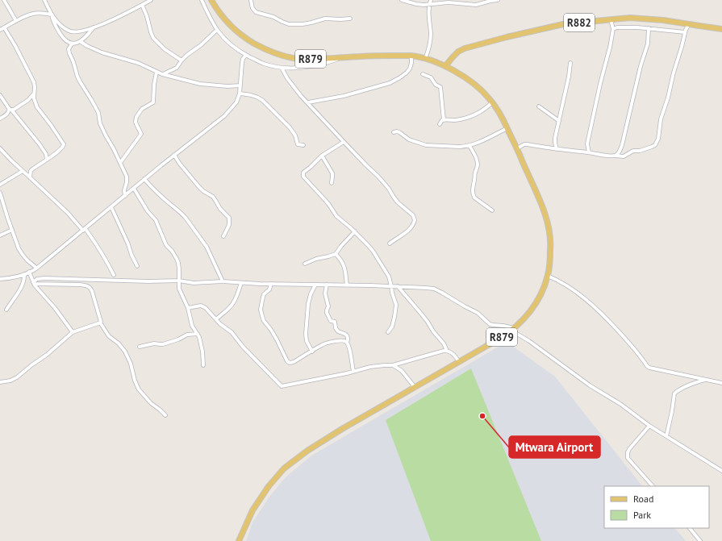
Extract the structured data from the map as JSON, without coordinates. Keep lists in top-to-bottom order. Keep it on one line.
{"streets":{"main road":["R882","R879"]},"crossings":[["R882","R879"]],"places":["Mtwara Airport"],"legend":["Road","Park"]}
